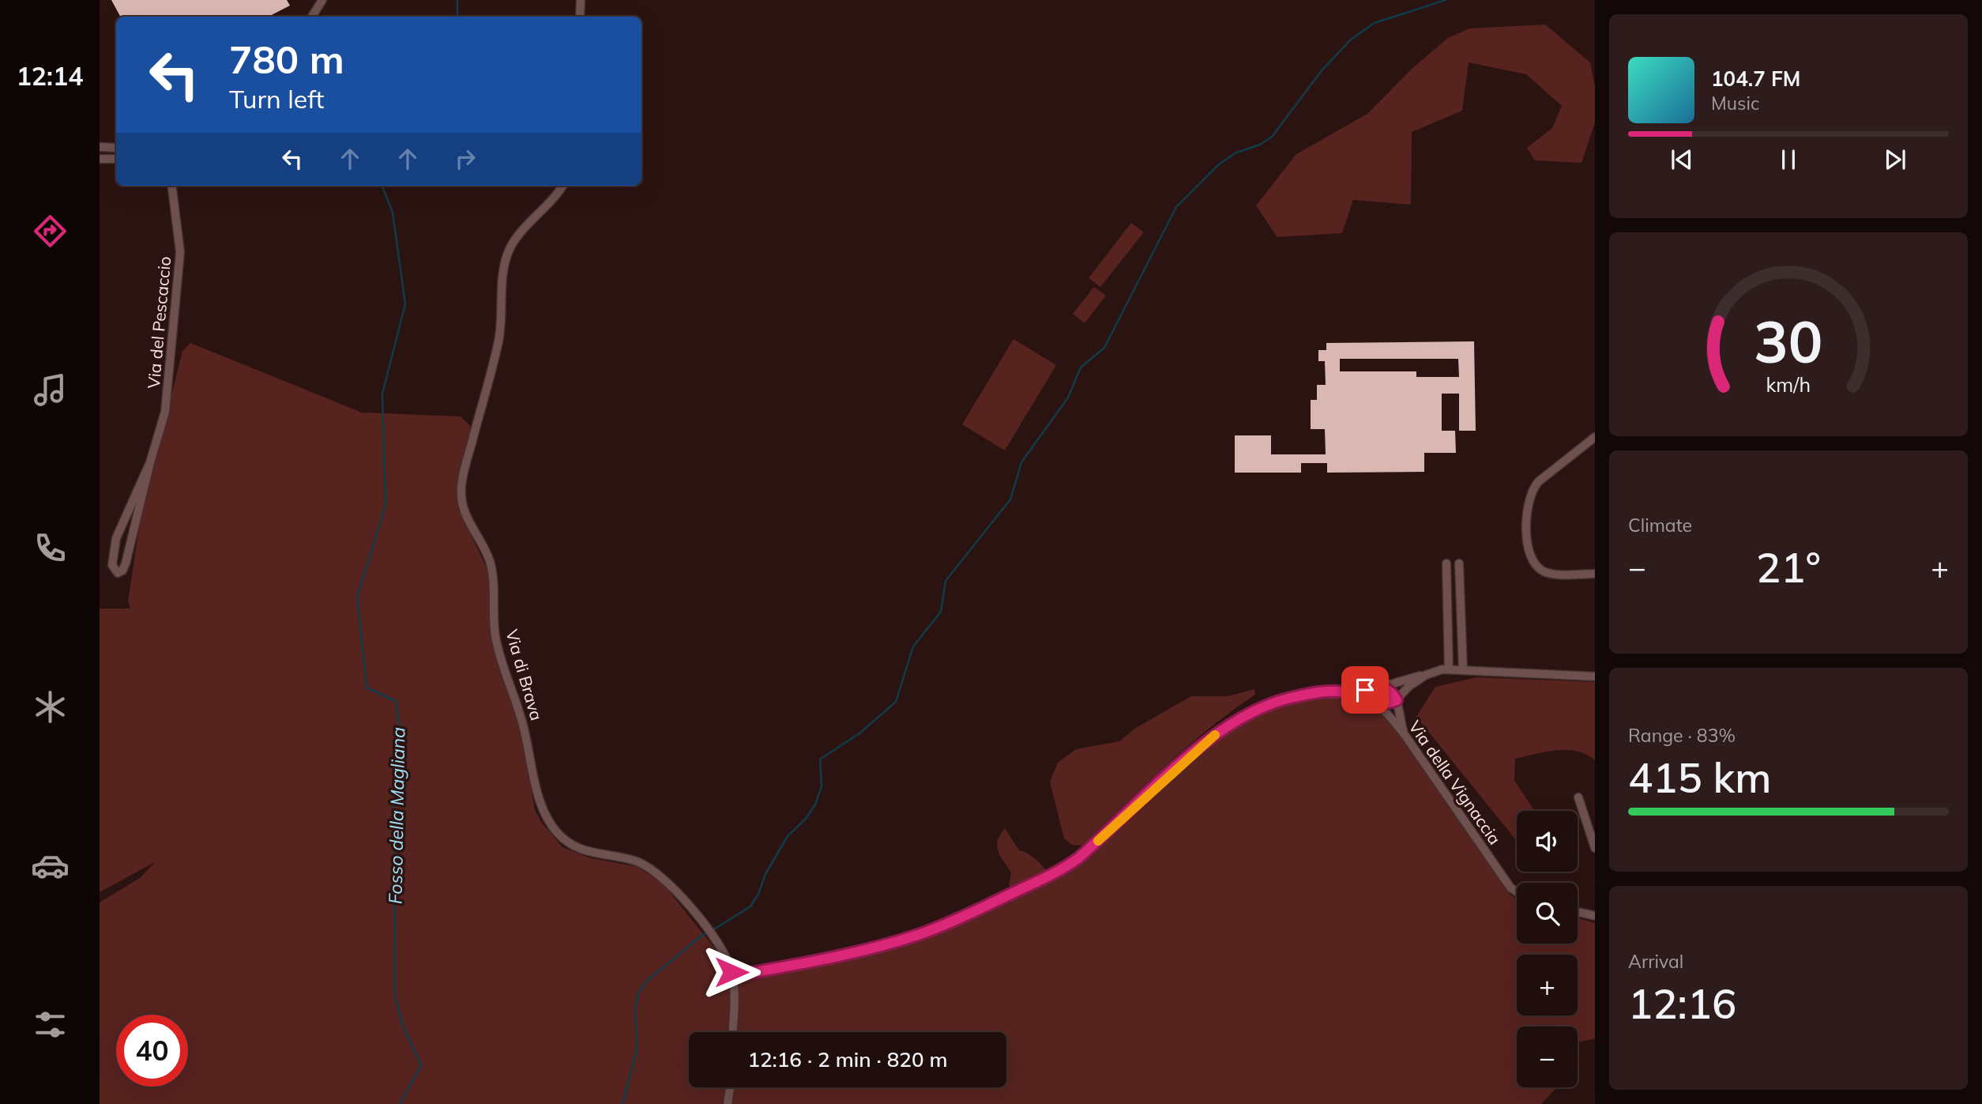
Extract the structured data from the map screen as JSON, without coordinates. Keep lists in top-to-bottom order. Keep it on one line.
{"streets":{"street":["Via del Pescaccio","Via di Brava","Via della Vignaccia"]},"crossings":[["Via di Brava","Via della Vignaccia"]],"water":["Fosso della Magliana"],"page":{"tabs":"12:14","turn":["780 m","Turn left"],"song":["104.7 FM","Music"],"tile":["Climate",["Range · 83%","415 km"],["Arrival","12:16"]],"heat":["−","21°","+"],"map_buttons":["+","−"],"limit":"40","trip":"12:16 · 2 min · 820 m","gauge":["30","km/h"]}}
